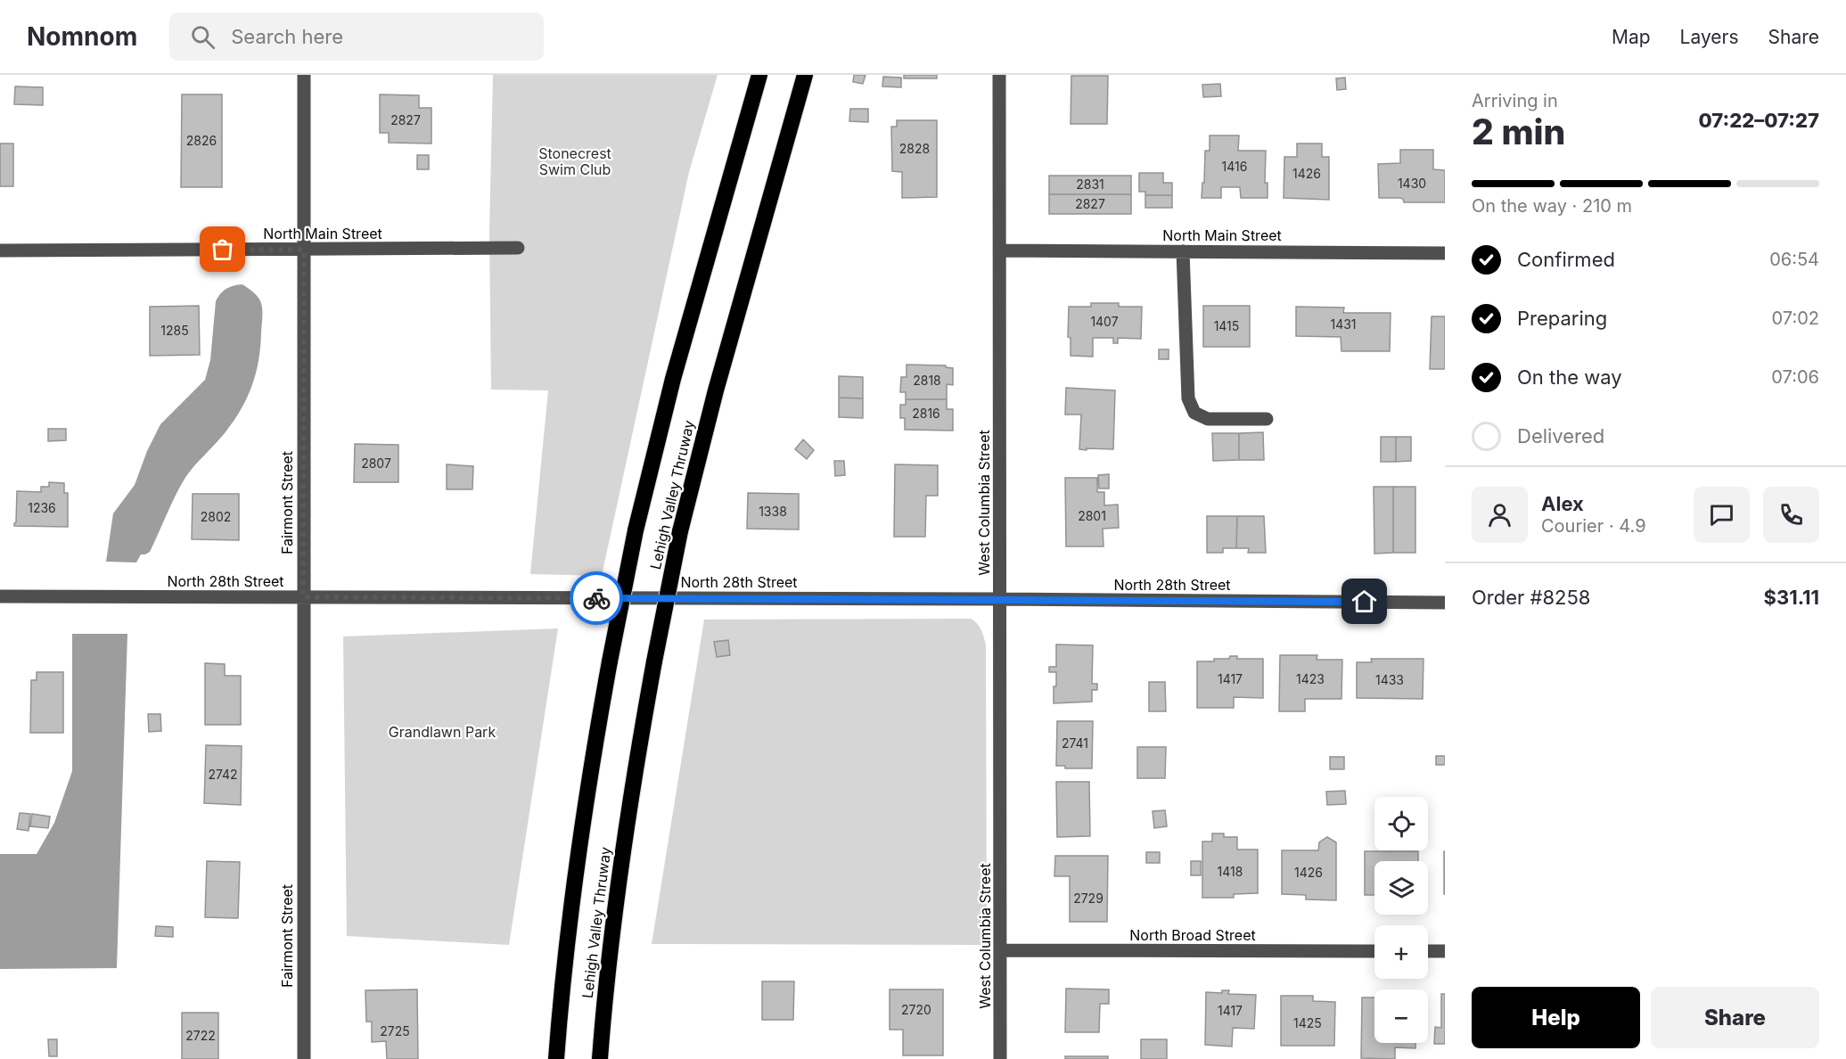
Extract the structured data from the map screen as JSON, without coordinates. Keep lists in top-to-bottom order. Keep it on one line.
{"streets":{"highway":["Lehigh Valley Thruway"],"street":["North Main Street","Fairmont Street","West Columbia Street","North 28th Street","North Broad Street"]},"crossings":[["North Main Street","Fairmont Street"],["North Main Street","West Columbia Street"],["Fairmont Street","North 28th Street"],["West Columbia Street","North 28th Street"],["West Columbia Street","North Broad Street"]],"parks":["Stonecrest Swim Club","Grandlawn Park"],"house_numbers":["2827","2826","2828","1416","1426","1430","2831","2827","1407","1431","1415","1285","2818","2816","2807","1236","1338","2801","2802","1417","1423","1433","2741","2742","1418","1426","2729","2720","1417","1425","2725","2722"],"page":{"header":"Nomnom","search":"Search here","nav":["Map","Layers","Share"],"heading":["2 min","Arriving in","07:22–07:27"],"panel":["Alex","Courier · 4.9","Order #8258","$31.11"],"bar":"On the way · 210 m","list":[["Confirmed","06:54"],["Preparing","07:02"],["On the way","07:06"],"Delivered"],"map_buttons":["+","−"],"buttons":["Help","Share"]}}
